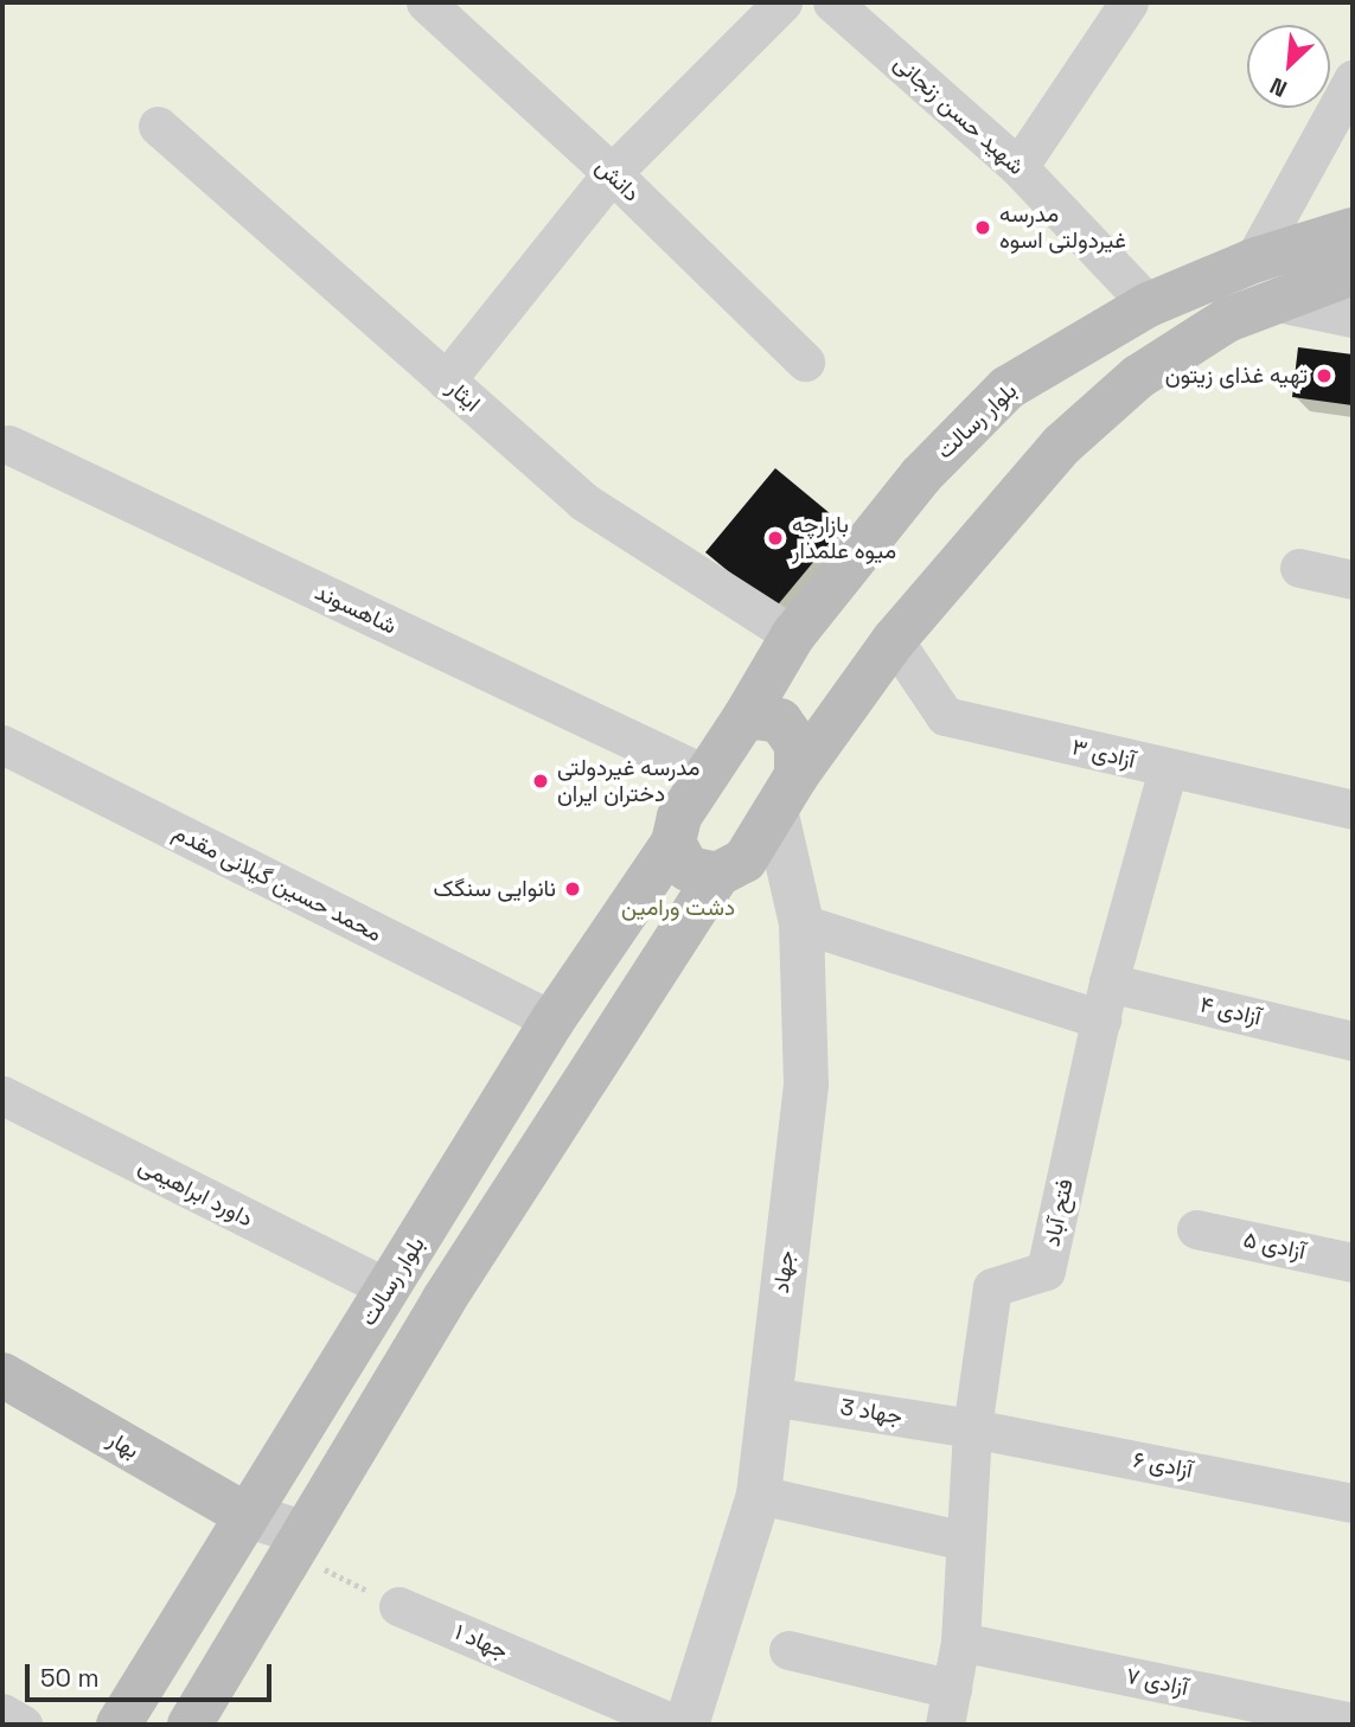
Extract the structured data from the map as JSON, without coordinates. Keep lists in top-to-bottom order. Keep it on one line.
{"streets":{"main road":["بلوار رسالت","بهار"],"street":["شهید حسن زنجانی","دانش","ایثار","شاهسوند","آزادی ۳","محمد حسین گیلانی مقدم","آزادی ۴","داورد ابراهیمی","فتح آباد","آزادی ۵","جهاد","جهاد 3","آزادی ۶","جهاد ۱","آزادی ۷"]},"crossings":[["شهید حسن زنجانی","بلوار رسالت"],["ایثار","بلوار رسالت"],["بلوار رسالت","شاهسوند"],["بلوار رسالت","محمد حسین گیلانی مقدم"],["بلوار رسالت","داورد ابراهیمی"],["بلوار رسالت","بهار"],["آزادی ۳","فتح آباد"],["آزادی ۴","فتح آباد"],["آزادی ۴","جهاد"],["فتح آباد","جهاد 3"],["فتح آباد","آزادی ۶"],["فتح آباد","آزادی ۷"],["جهاد","جهاد 3"],["جهاد 3","آزادی ۶"]],"parks":["دشت ورامین"],"places":["مدرسه غیردولتی اسوه","تهیه غذای زیتون","بازارچه میوه علمدار","مدرسه غیردولتی دختران ایران","نانوایی سنگک"],"scale_bar":"50 m","north":"bottom left"}
